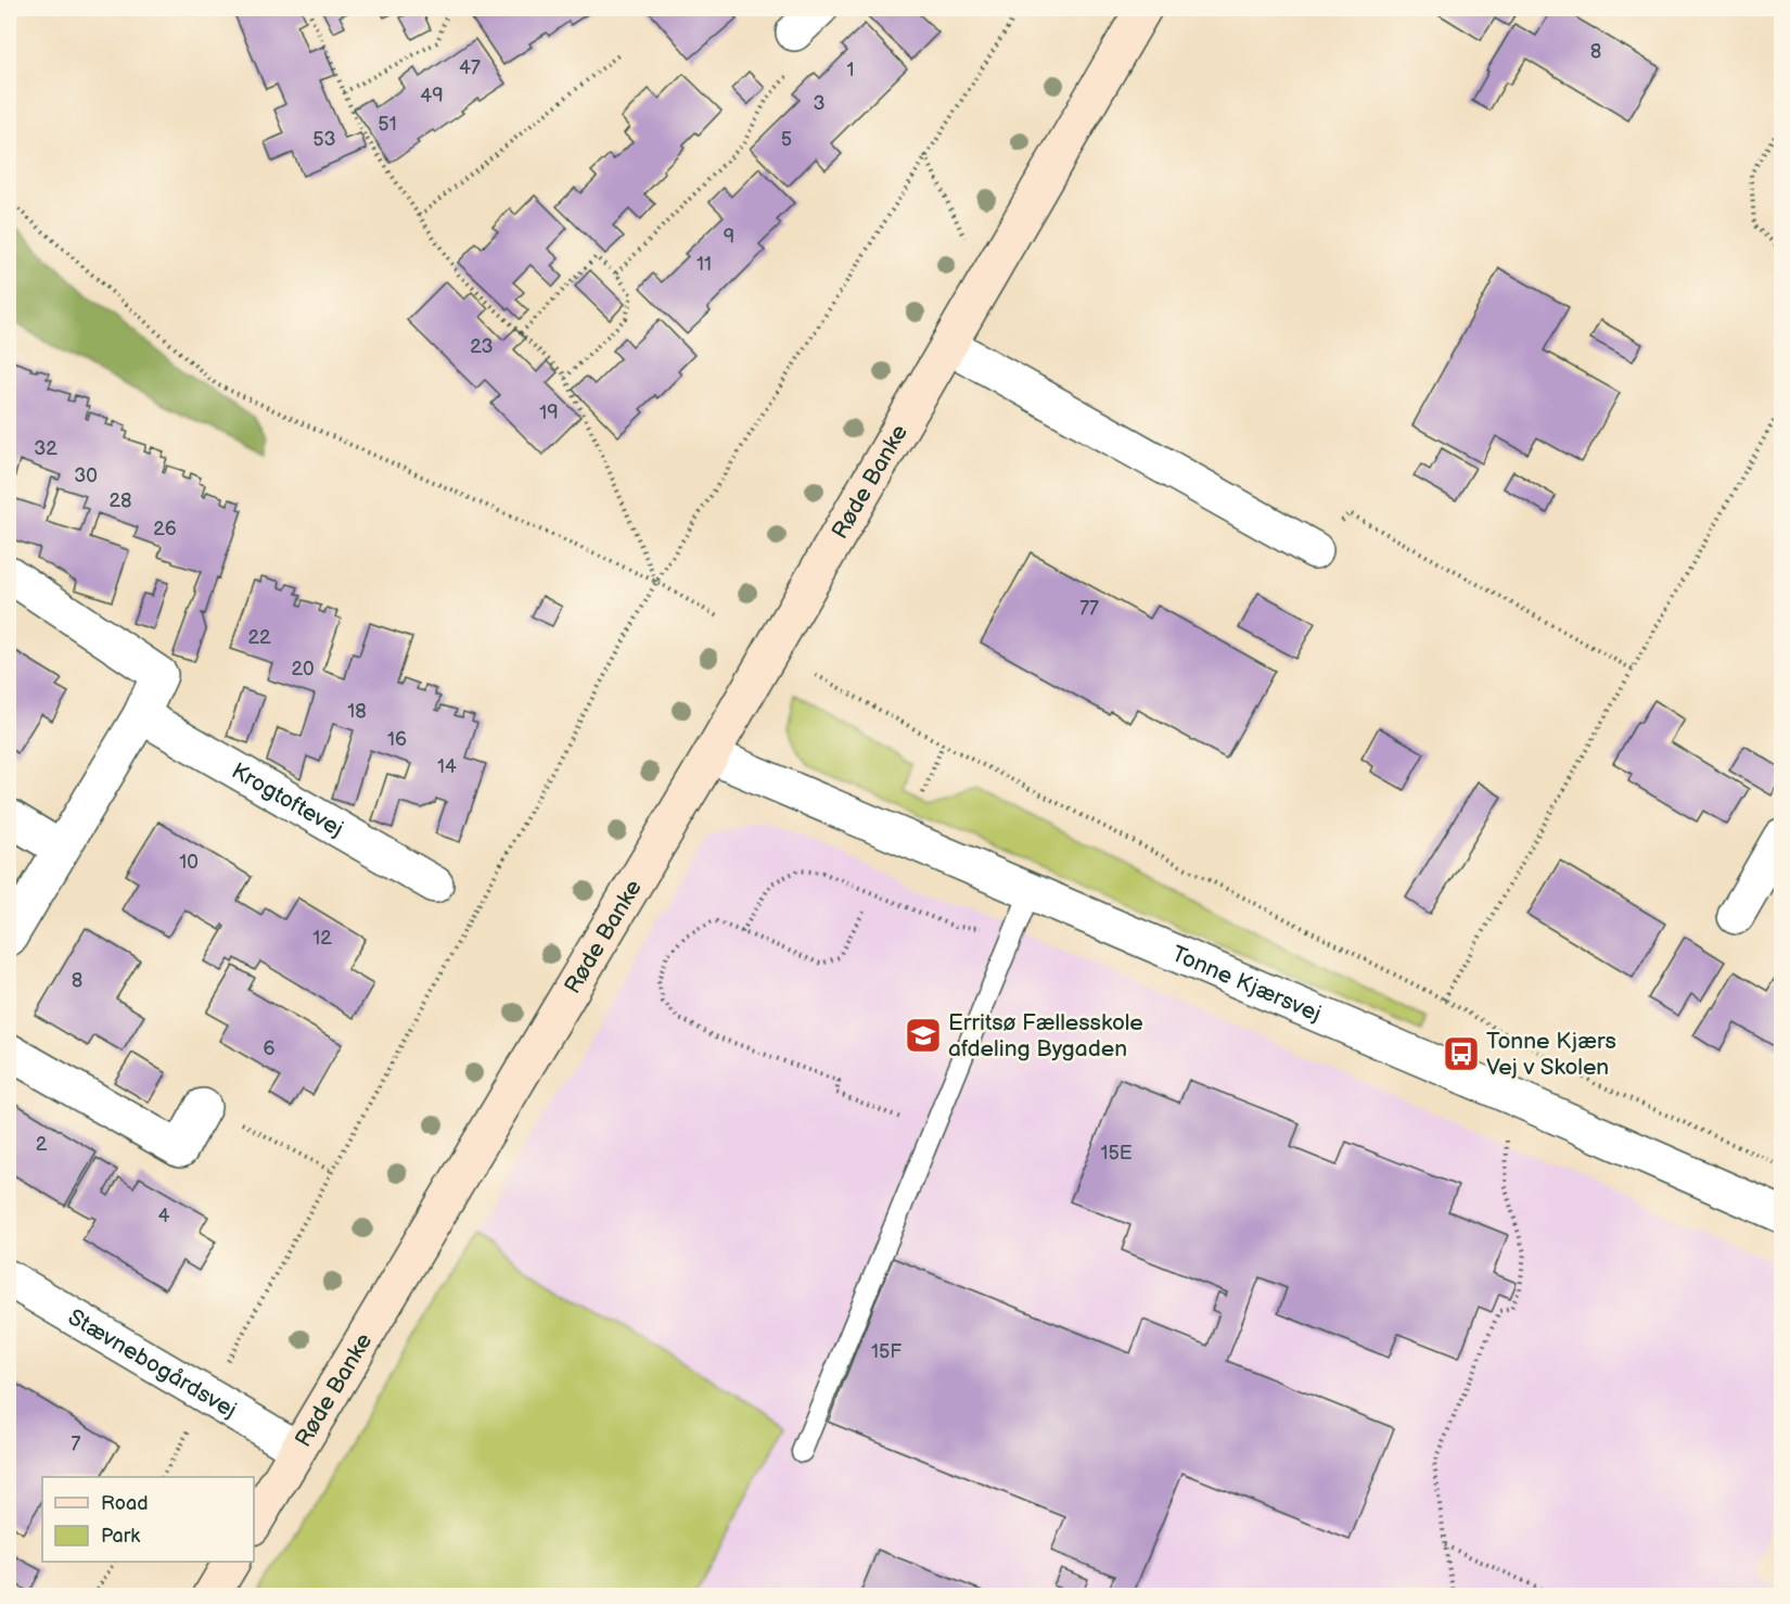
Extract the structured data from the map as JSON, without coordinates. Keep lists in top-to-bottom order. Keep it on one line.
{"streets":{"street":["Røde Banke","Krogtoftevej","Tonne Kjærsvej","Stævnebogårdsvej"]},"crossings":[["Røde Banke","Tonne Kjærsvej"],["Røde Banke","Stævnebogårdsvej"]],"places":{"school or university":["Erritsø Fællesskole afdeling Bygaden"],"bus stop":["Tonne Kjærs Vej v Skolen"]},"house_numbers":["8","47","1","49","3","51","53","5","9","11","23","19","32","30","28","26","77","22","20","18","16","14","10","12","8","6","2","15E","4","15F","7"],"legend":["Road","Park"]}
